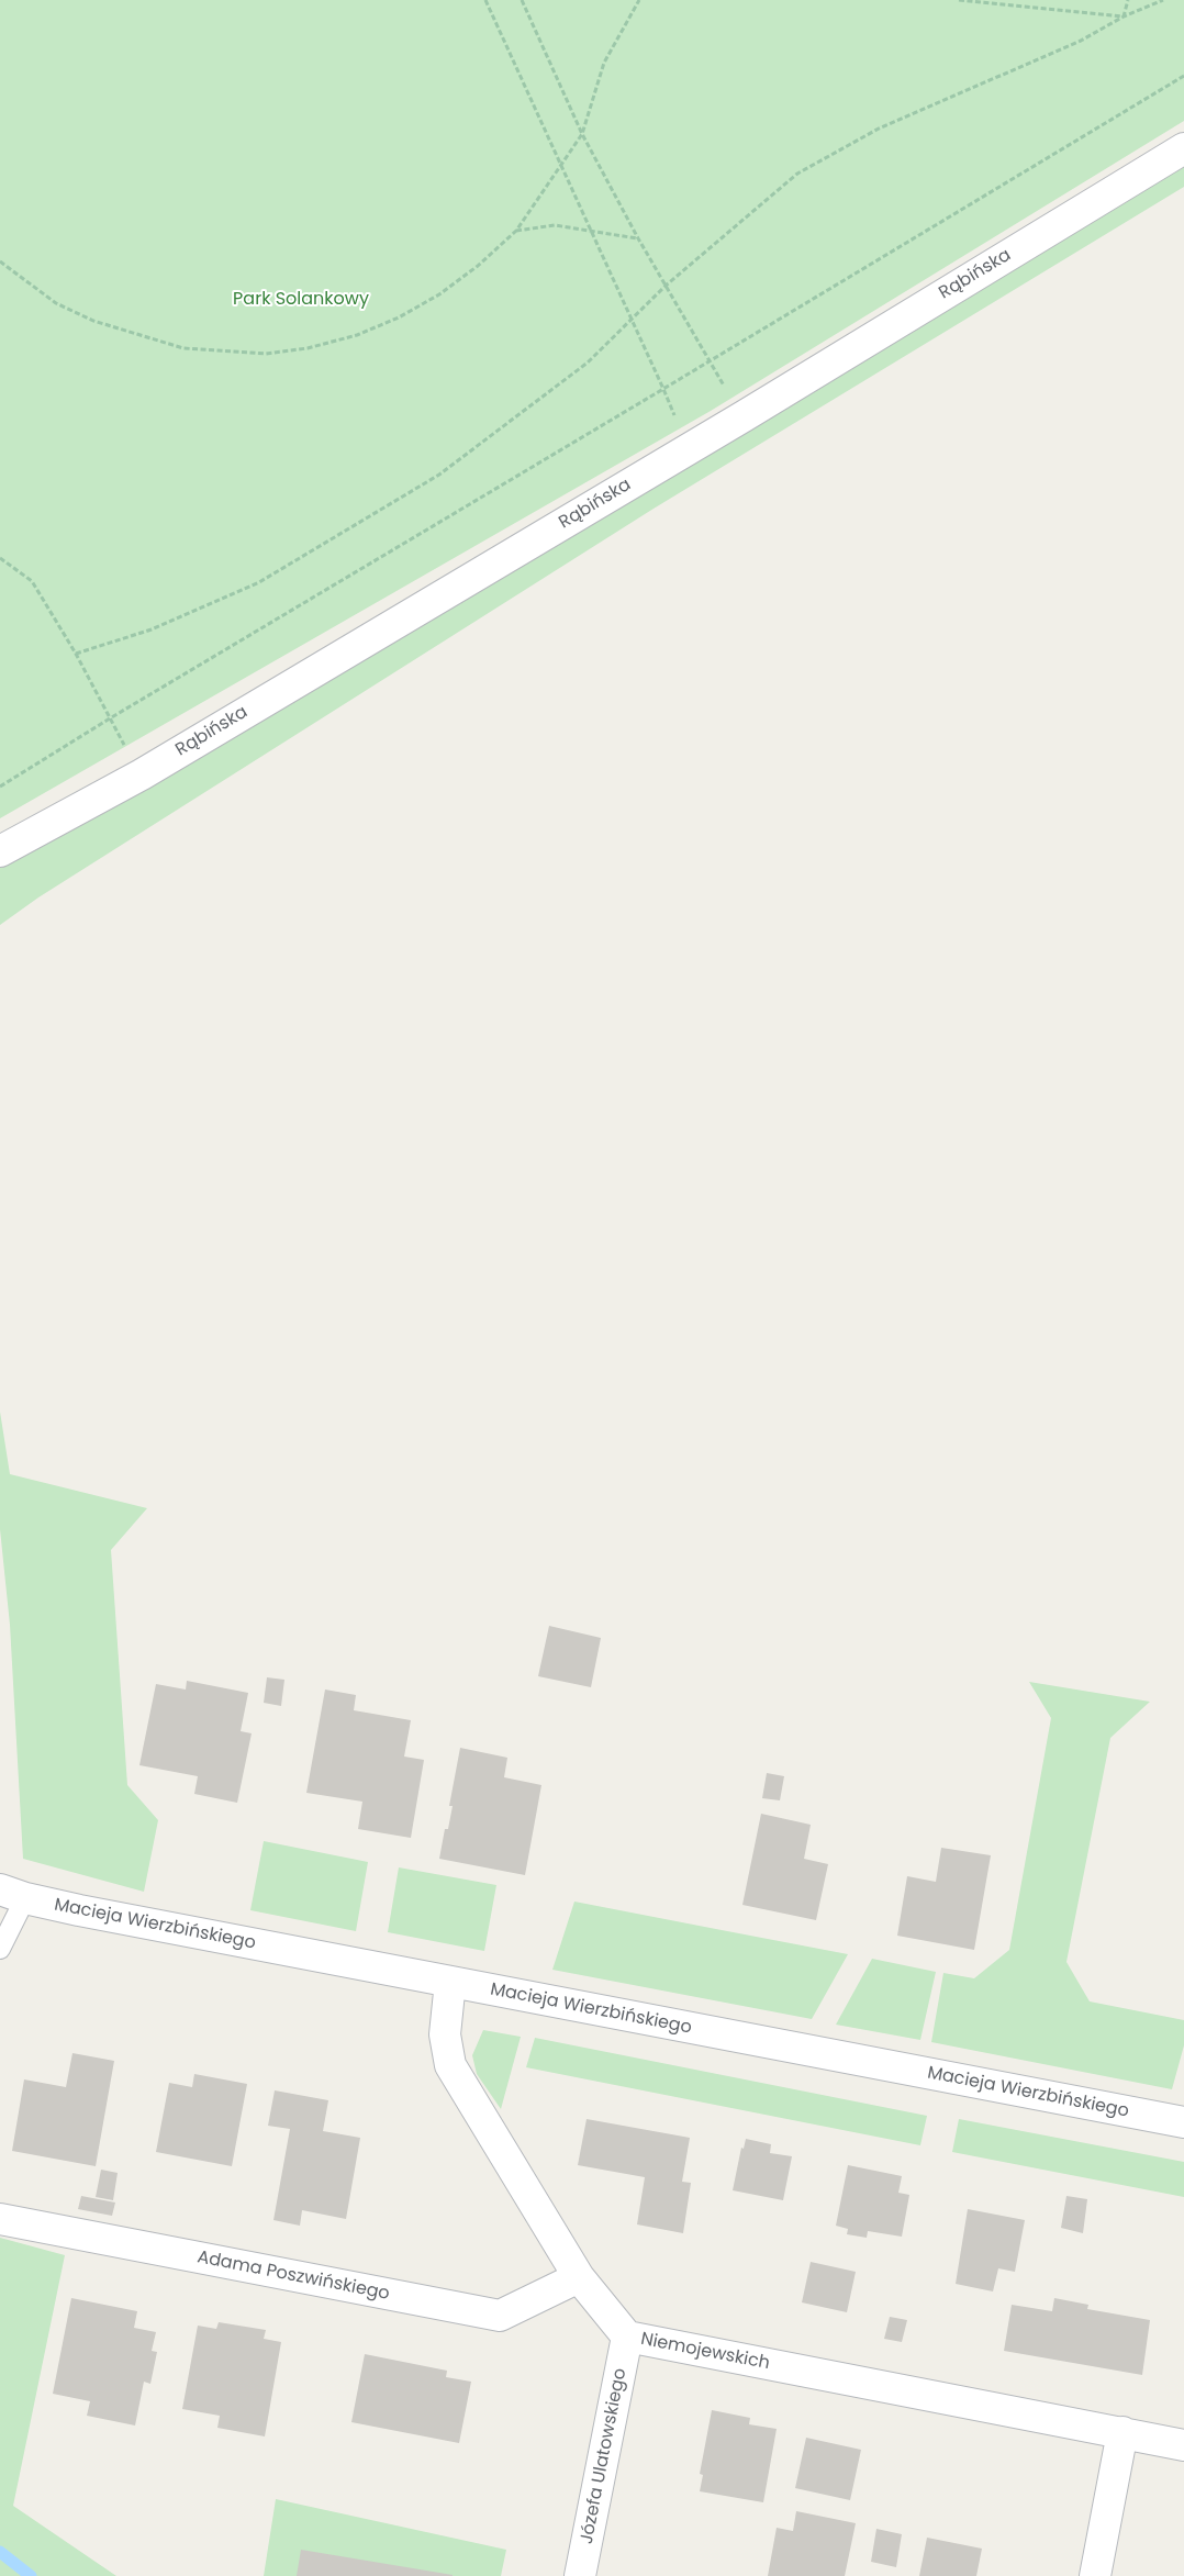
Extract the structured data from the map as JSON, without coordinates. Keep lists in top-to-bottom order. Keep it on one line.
{"streets":{"street":["Rąbińska","Macieja Wierzbińskiego","Adama Poszwińskiego","Niemojewskich","Józefa Ulatowskiego"]},"crossings":[["Macieja Wierzbińskiego","Niemojewskich"],["Adama Poszwińskiego","Niemojewskich"],["Niemojewskich","Józefa Ulatowskiego"]],"parks":["Park Solankowy"]}
